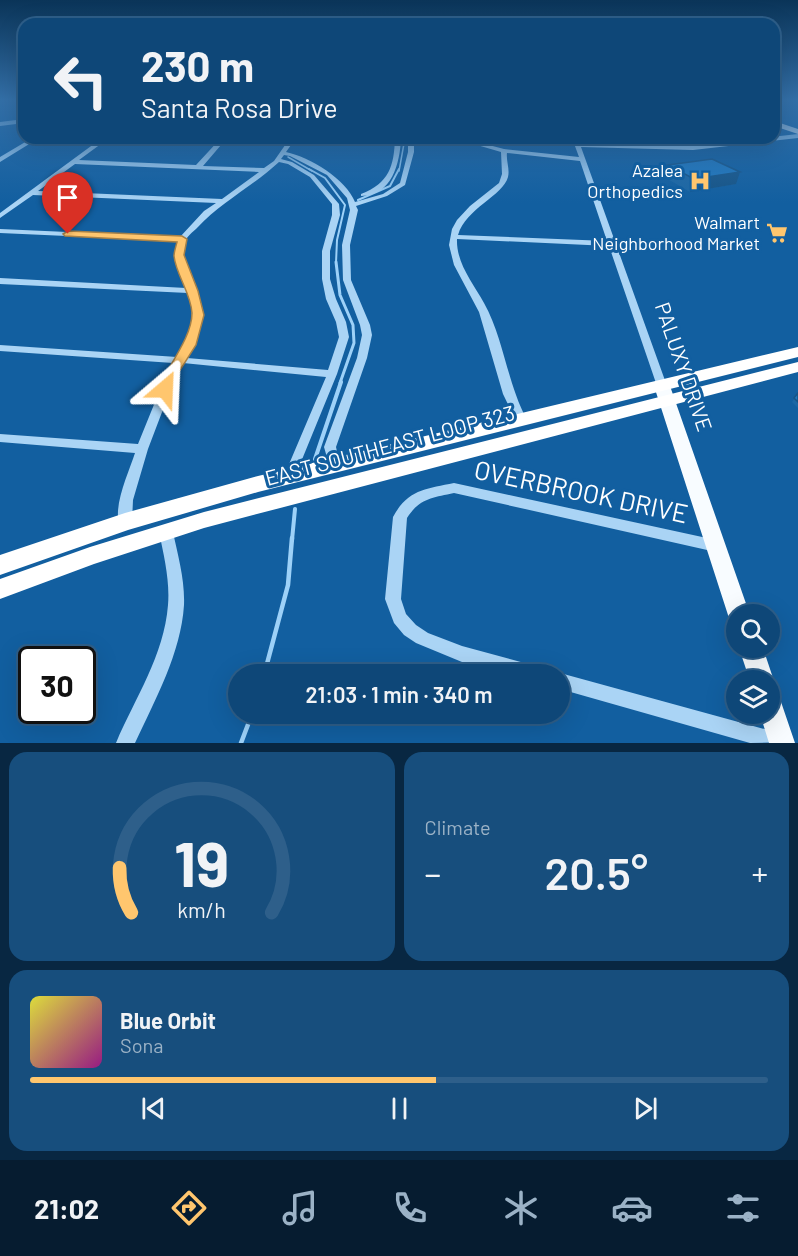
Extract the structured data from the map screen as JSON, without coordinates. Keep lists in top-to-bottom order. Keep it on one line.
{"streets":{"highway":["EAST SOUTHEAST LOOP 323"],"main road":["PALUXY DRIVE"],"street":["OVERBROOK DRIVE"]},"crossings":[["PALUXY DRIVE","EAST SOUTHEAST LOOP 323"],["PALUXY DRIVE","OVERBROOK DRIVE"]],"places":{"hospital":["Azalea Orthopedics"],"supermarket":["Walmart Neighborhood Market"]},"page":{"turn":["230 m","Santa Rosa Drive"],"limit":"30","trip":"21:03 · 1 min · 340 m","tile":"Climate","heat":["−","20.5°","+"],"song":["Blue Orbit","Sona"],"tabs":"21:02","gauge":["19","km/h"]}}
